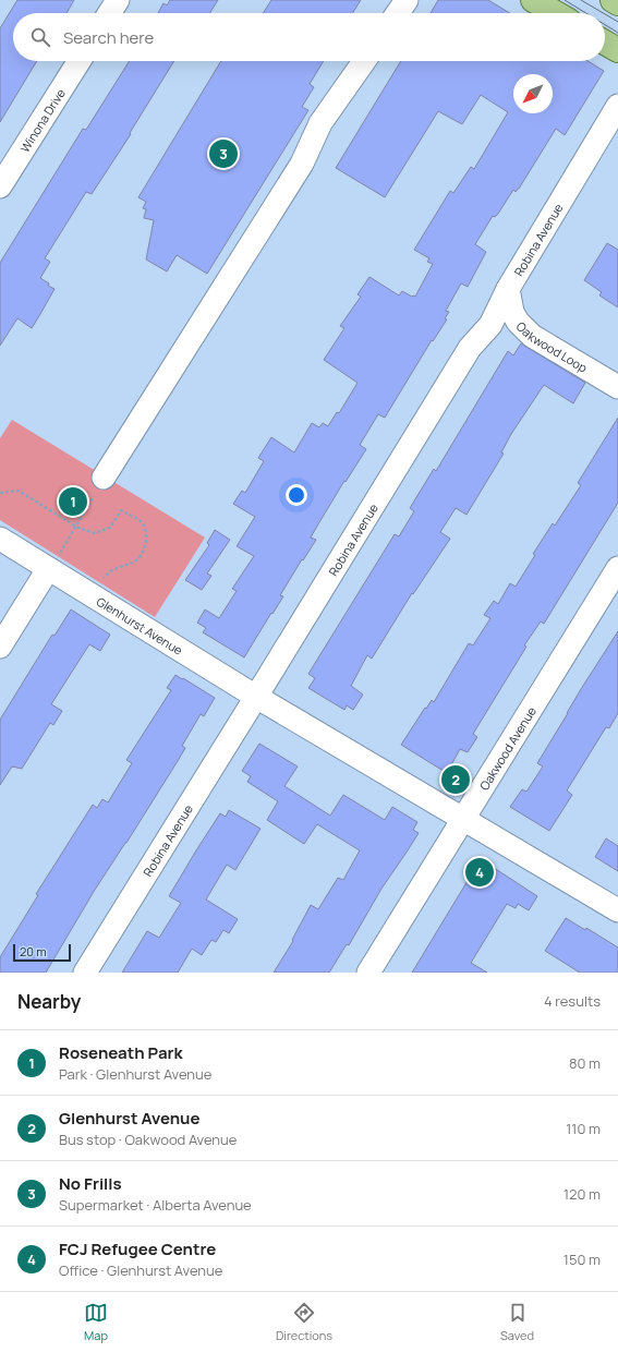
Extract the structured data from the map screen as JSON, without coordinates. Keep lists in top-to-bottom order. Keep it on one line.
{"streets":{"street":["Winona Drive","Robina Avenue","Oakwood Loop","Glenhurst Avenue","Oakwood Avenue"]},"crossings":[["Robina Avenue","Oakwood Loop"],["Robina Avenue","Glenhurst Avenue"],["Glenhurst Avenue","Oakwood Avenue"]],"scale_bar":"20 m","north":"bottom left","page":{"search":"Search here","pins":["3","1","2","4"],"scale":"20 m","heading":["Nearby","4 results"],"list":[{"mark":"1","name":"Roseneath Park","note":"Park · Glenhurst Avenue","value":"80 m"},{"mark":"2","name":"Glenhurst Avenue","note":"Bus stop · Oakwood Avenue","value":"110 m"},{"mark":"3","name":"No Frills","note":"Supermarket · Alberta Avenue","value":"120 m"},{"mark":"4","name":"FCJ Refugee Centre","note":"Office · Glenhurst Avenue","value":"150 m"}],"nav":["Map","Directions","Saved"]}}
